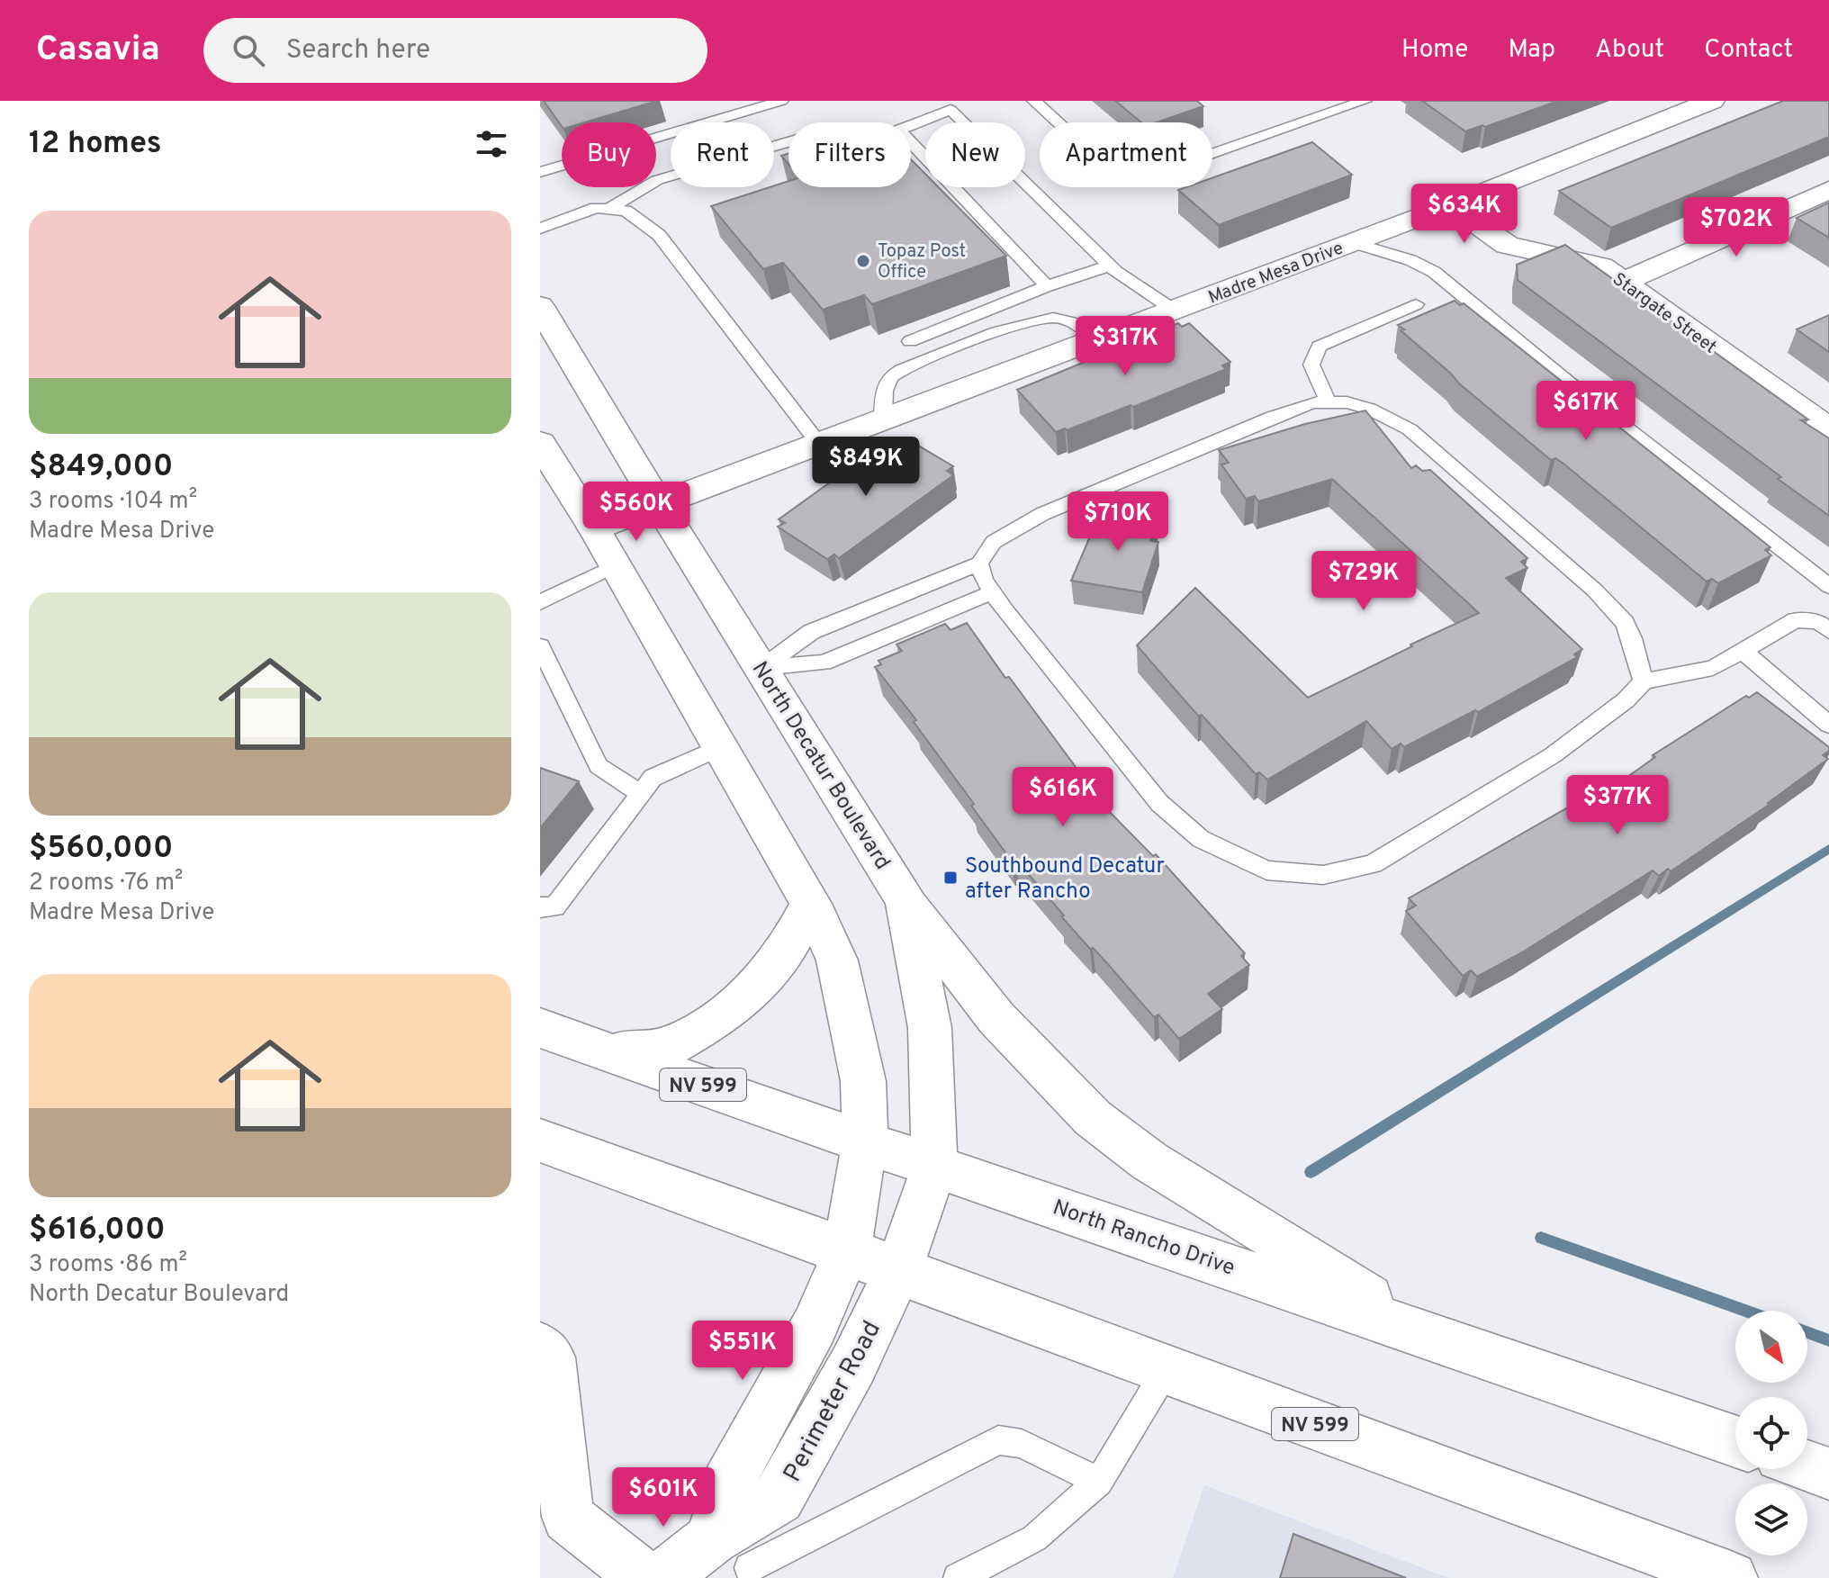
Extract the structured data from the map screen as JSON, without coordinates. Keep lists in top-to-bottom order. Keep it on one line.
{"streets":{"main road":["Madre Mesa Drive","Stargate Street","North Decatur Boulevard","NV 599","North Rancho Drive","Perimeter Road"]},"crossings":[["Madre Mesa Drive","Stargate Street"],["Madre Mesa Drive","North Decatur Boulevard"],["North Decatur Boulevard","NV 599"],["North Decatur Boulevard","North Rancho Drive"],["North Decatur Boulevard","Perimeter Road"],["NV 599","Perimeter Road"]],"places":{"other":["Topaz Post Office"],"transit":["Southbound Decatur after Rancho"]},"north":"bottom right","page":{"header":"Casavia","search":"Search here","nav":["Home","Map","About","Contact"],"heading":"12 homes","chip":["Buy","Rent","Filters","New","Apartment"],"price":["$634K","$702K","$317K","$617K","$849K","$560K","$710K","$729K","$616K","$377K","$551K","$601K"],"list":[{"name":"$849,000","note":"3 rooms · 104 m² · Madre Mesa Drive"},{"name":"$560,000","note":"2 rooms · 76 m² · Madre Mesa Drive"},{"name":"$616,000","note":"3 rooms · 86 m² · North Decatur Boulevard"}]}}
